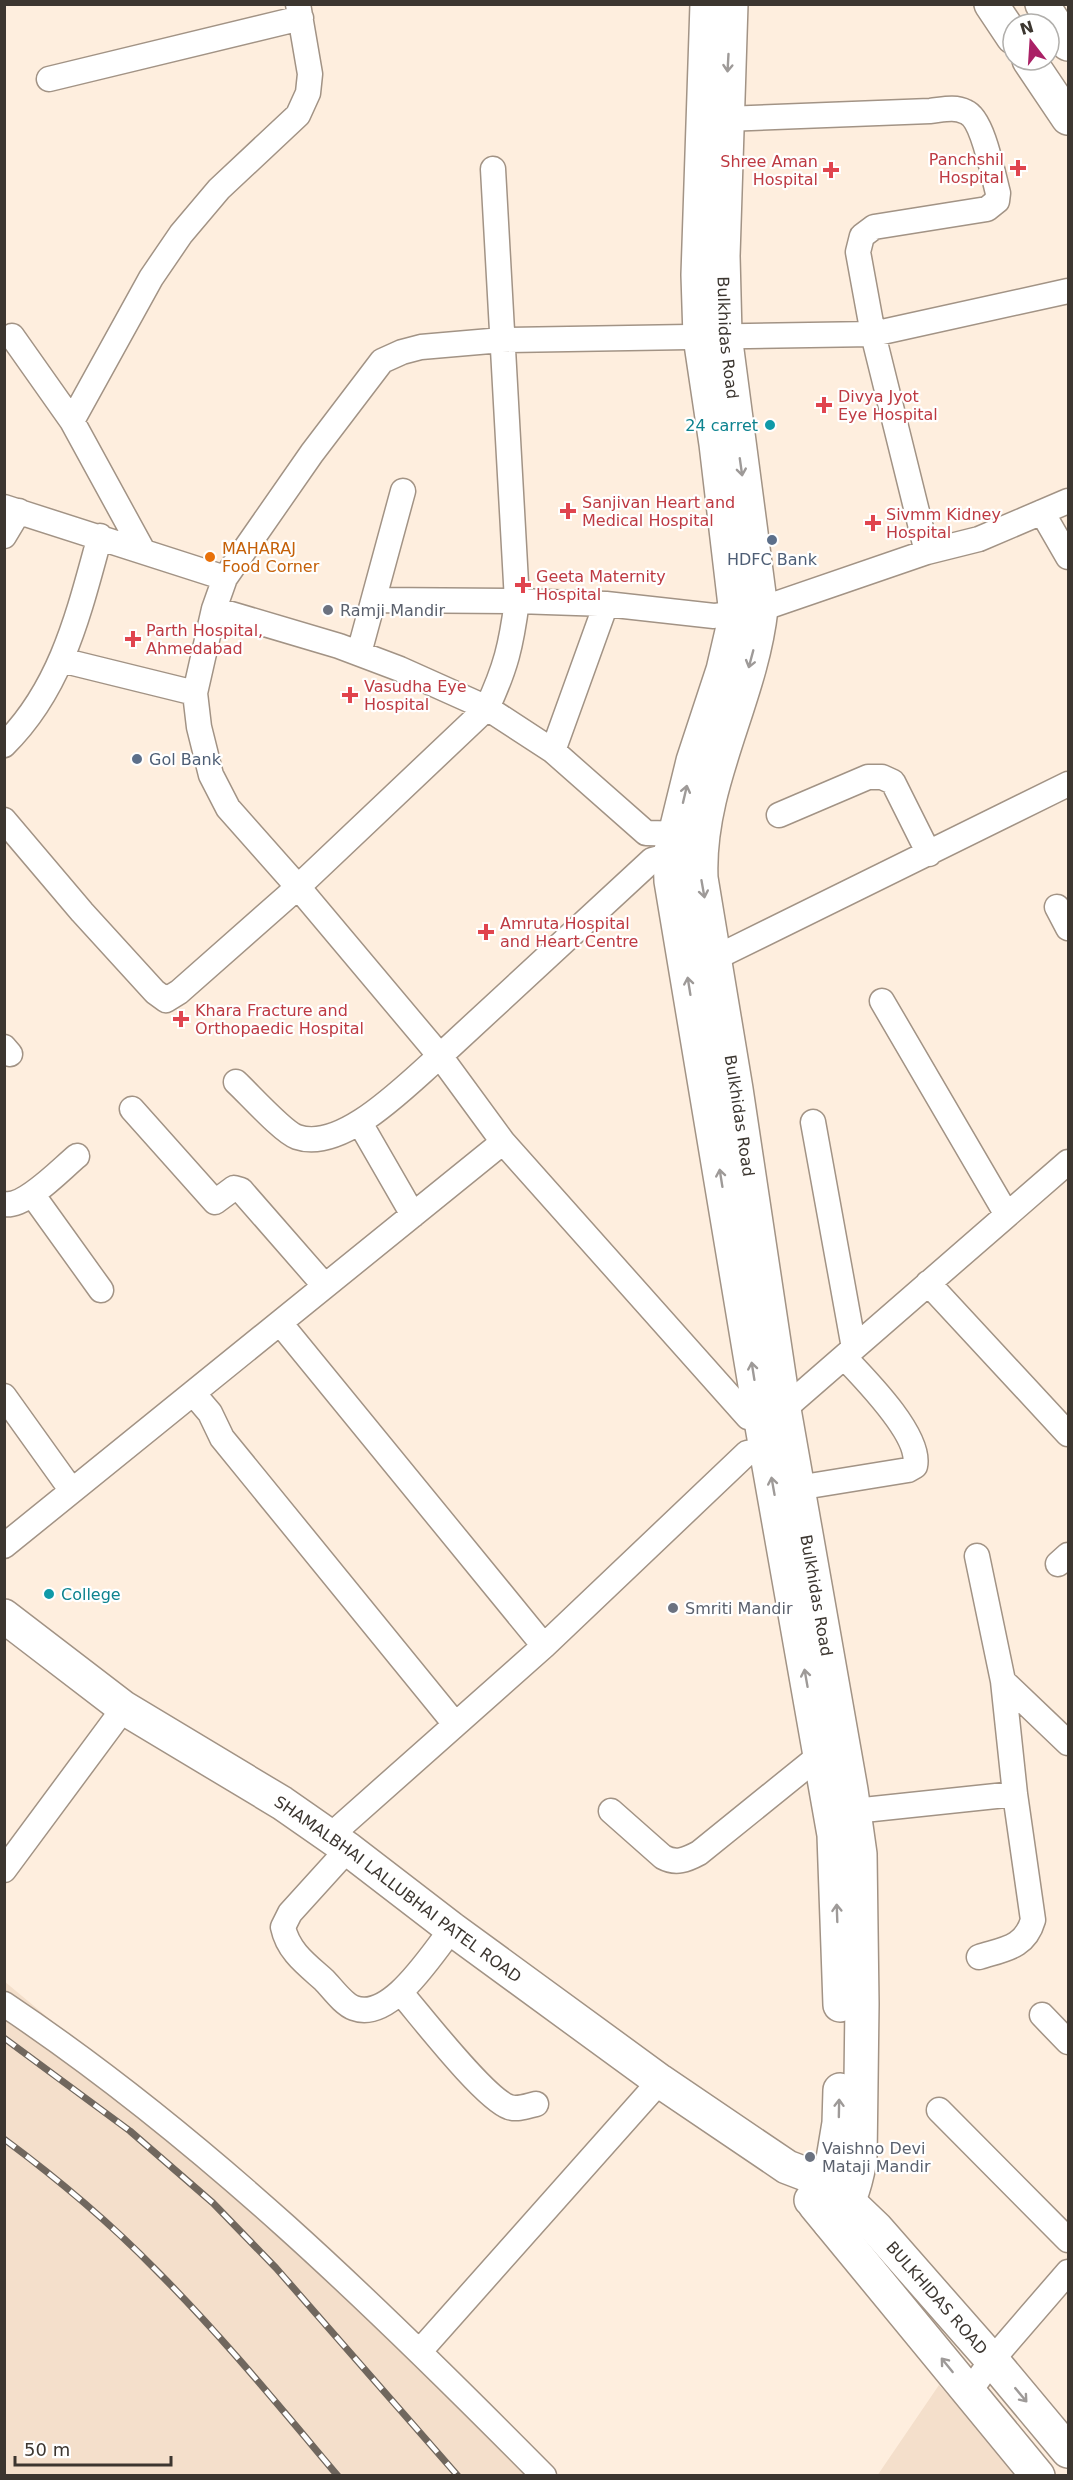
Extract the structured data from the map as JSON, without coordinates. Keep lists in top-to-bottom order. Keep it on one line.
{"streets":{"street":["Bulkhidas Road","SHAMALBHAI LALLUBHAI PATEL ROAD","BULKHIDAS ROAD"]},"crossings":[["Bulkhidas Road","SHAMALBHAI LALLUBHAI PATEL ROAD"],["Bulkhidas Road","BULKHIDAS ROAD"],["SHAMALBHAI LALLUBHAI PATEL ROAD","BULKHIDAS ROAD"]],"places":{"health":["Panchshil Hospital","Shree Aman Hospital","Divya Jyot Eye Hospital","Sanjivan Heart and Medical Hospital","Sivmm Kidney Hospital","Geeta Maternity Hospital","Parth Hospital, Ahmedabad","Vasudha Eye Hospital","Amruta Hospital and Heart Centre","Khara Fracture and Orthopaedic Hospital"],"other":["24 carret","HDFC Bank","MAHARAJ Food Corner","Ramji Mandir","Gol Bank","College","Smriti Mandir","Vaishno Devi Mataji Mandir"]},"scale_bar":"50 m","north":"top"}
